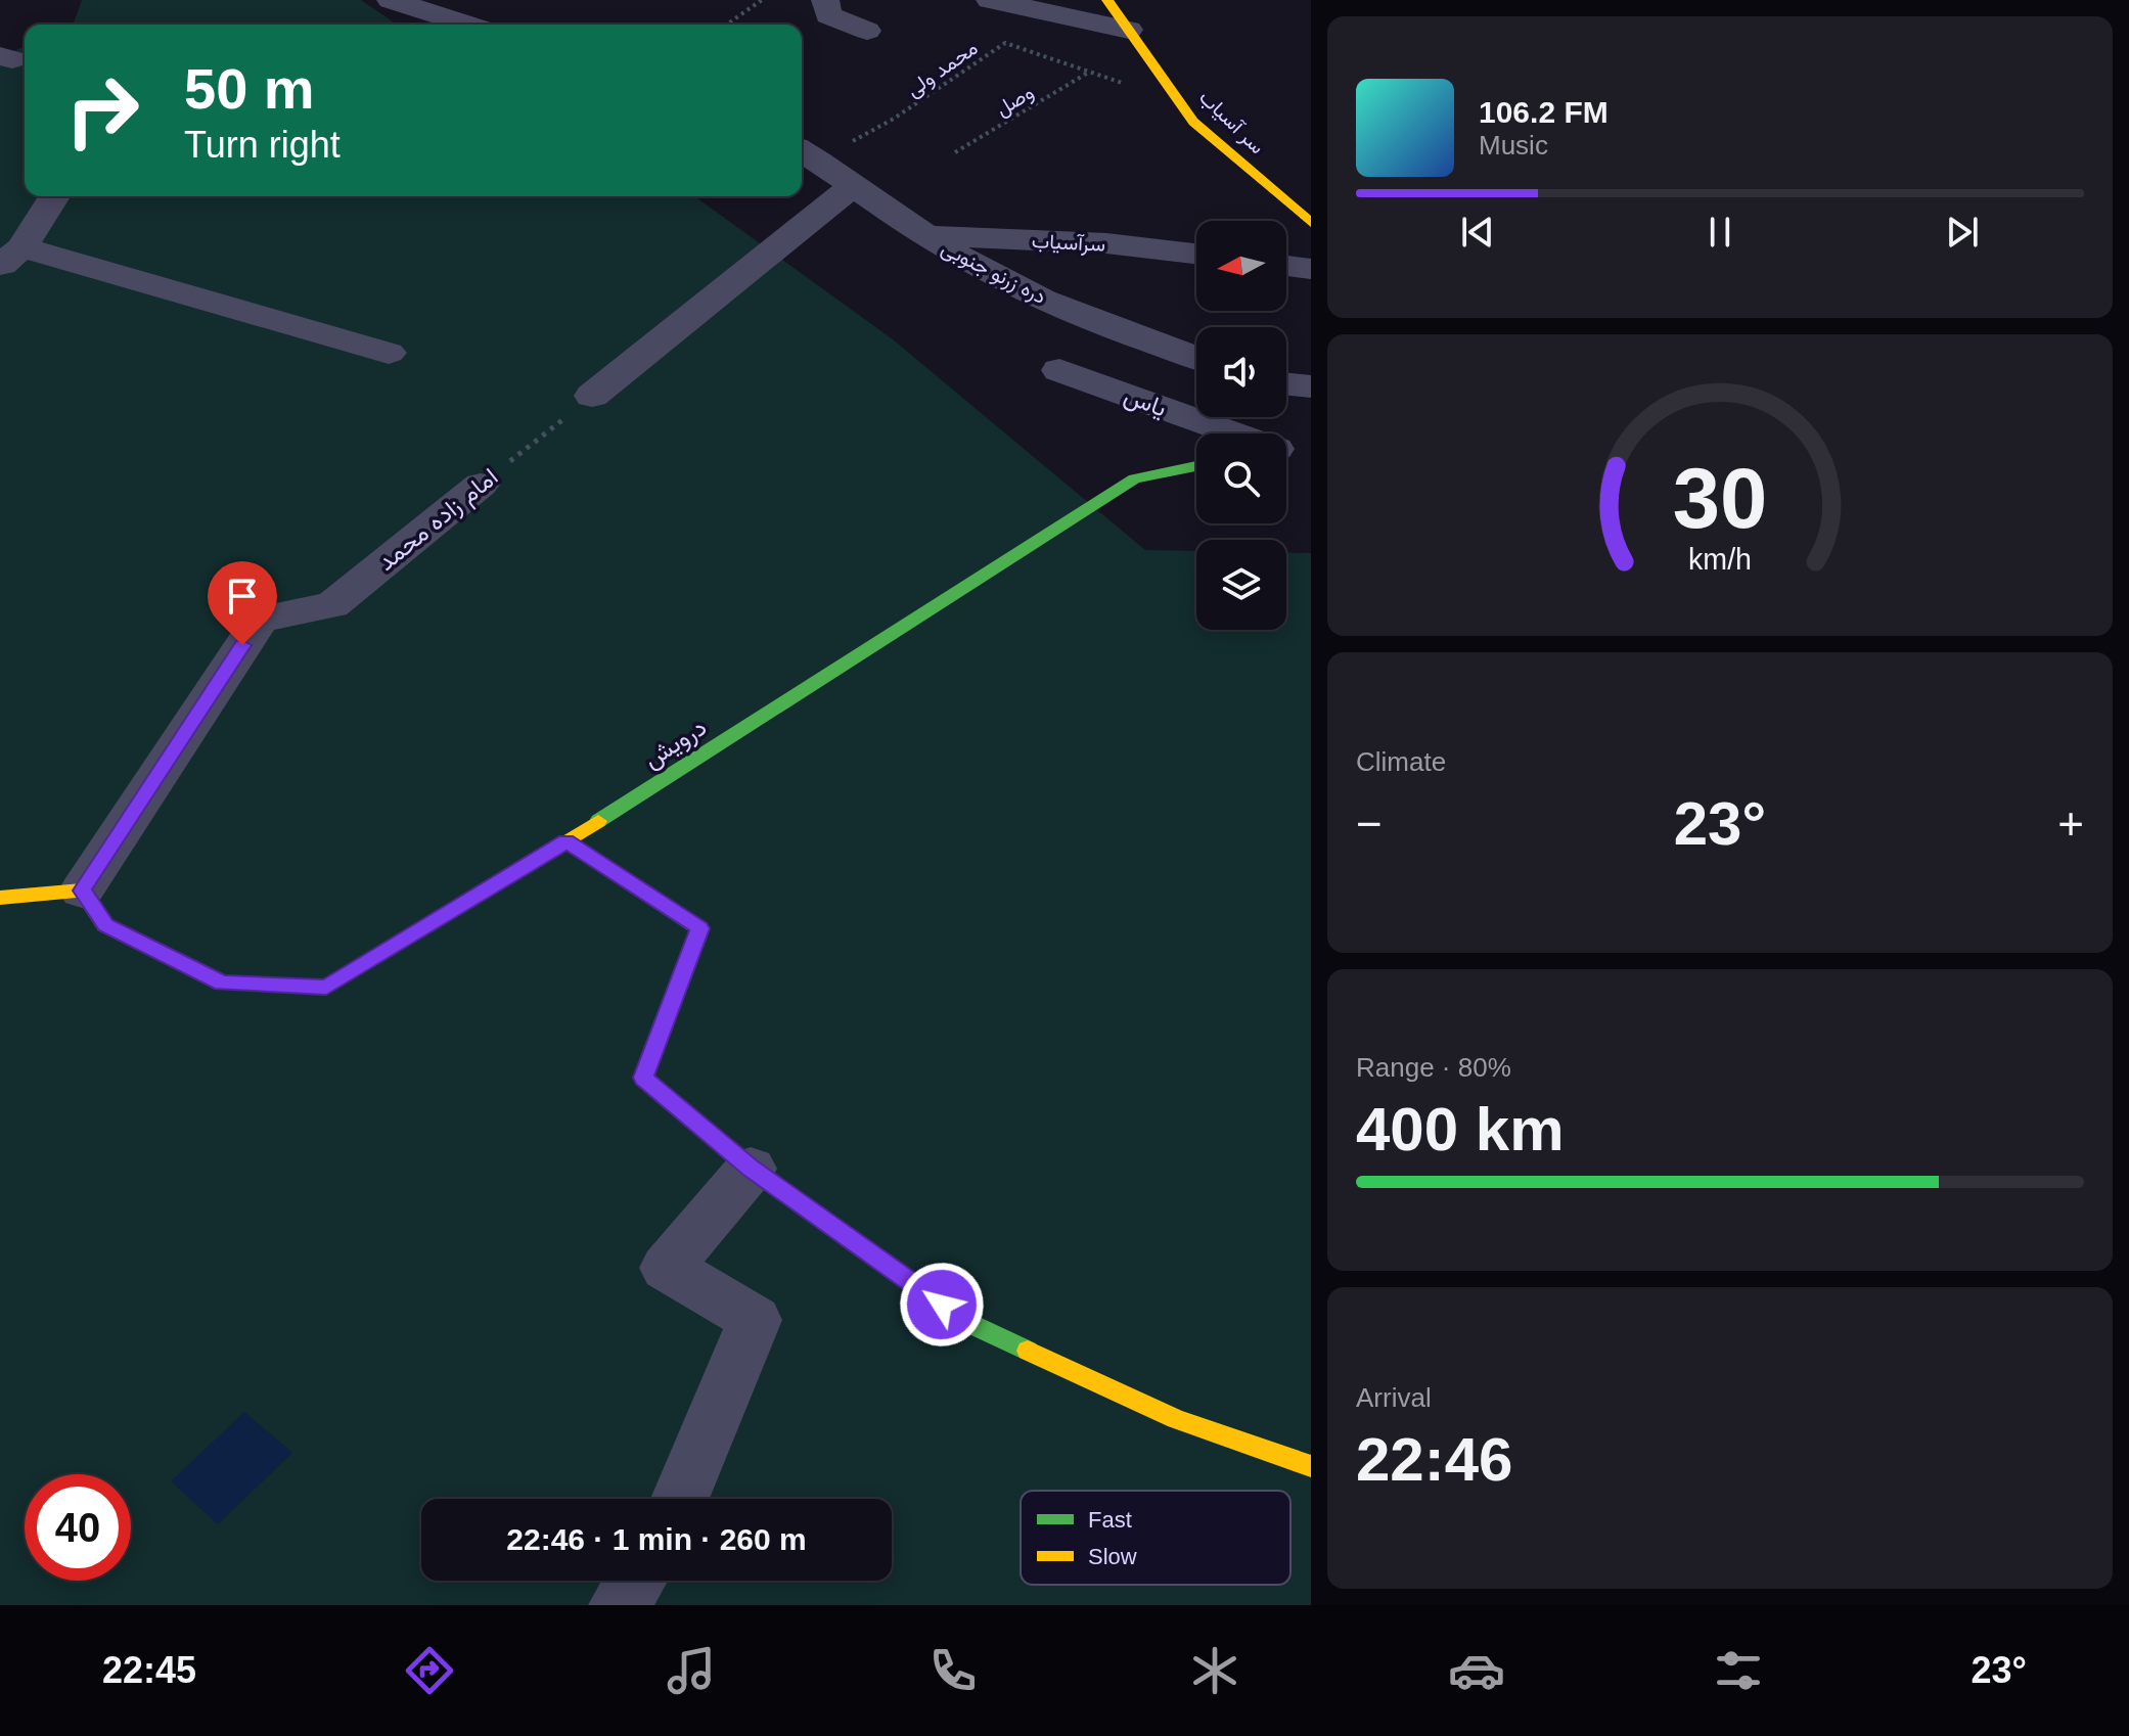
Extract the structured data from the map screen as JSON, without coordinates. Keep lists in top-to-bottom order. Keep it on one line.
{"streets":{"street":["سر آسیاب","سرآسیاب","دره زرنو جنوبی","یاس","امام زاده محمد","درویش"],"path":["محمد ولی","وصل"]},"crossings":[["محمد ولی","وصل"],["محمد ولی","سر آسیاب"],["محمد ولی","دره زرنو جنوبی"],["سرآسیاب","دره زرنو جنوبی"],["امام زاده محمد","درویش"]],"legend":["Fast","Slow"],"north":"left","page":{"turn":["50 m","Turn right"],"song":["106.2 FM","Music"],"tile":["Climate",["Range · 80%","400 km"],["Arrival","22:46"]],"heat":["−","23°","+"],"limit":"40","trip":"22:46 · 1 min · 260 m","tabs":["22:45","23°"],"gauge":["30","km/h"]}}
